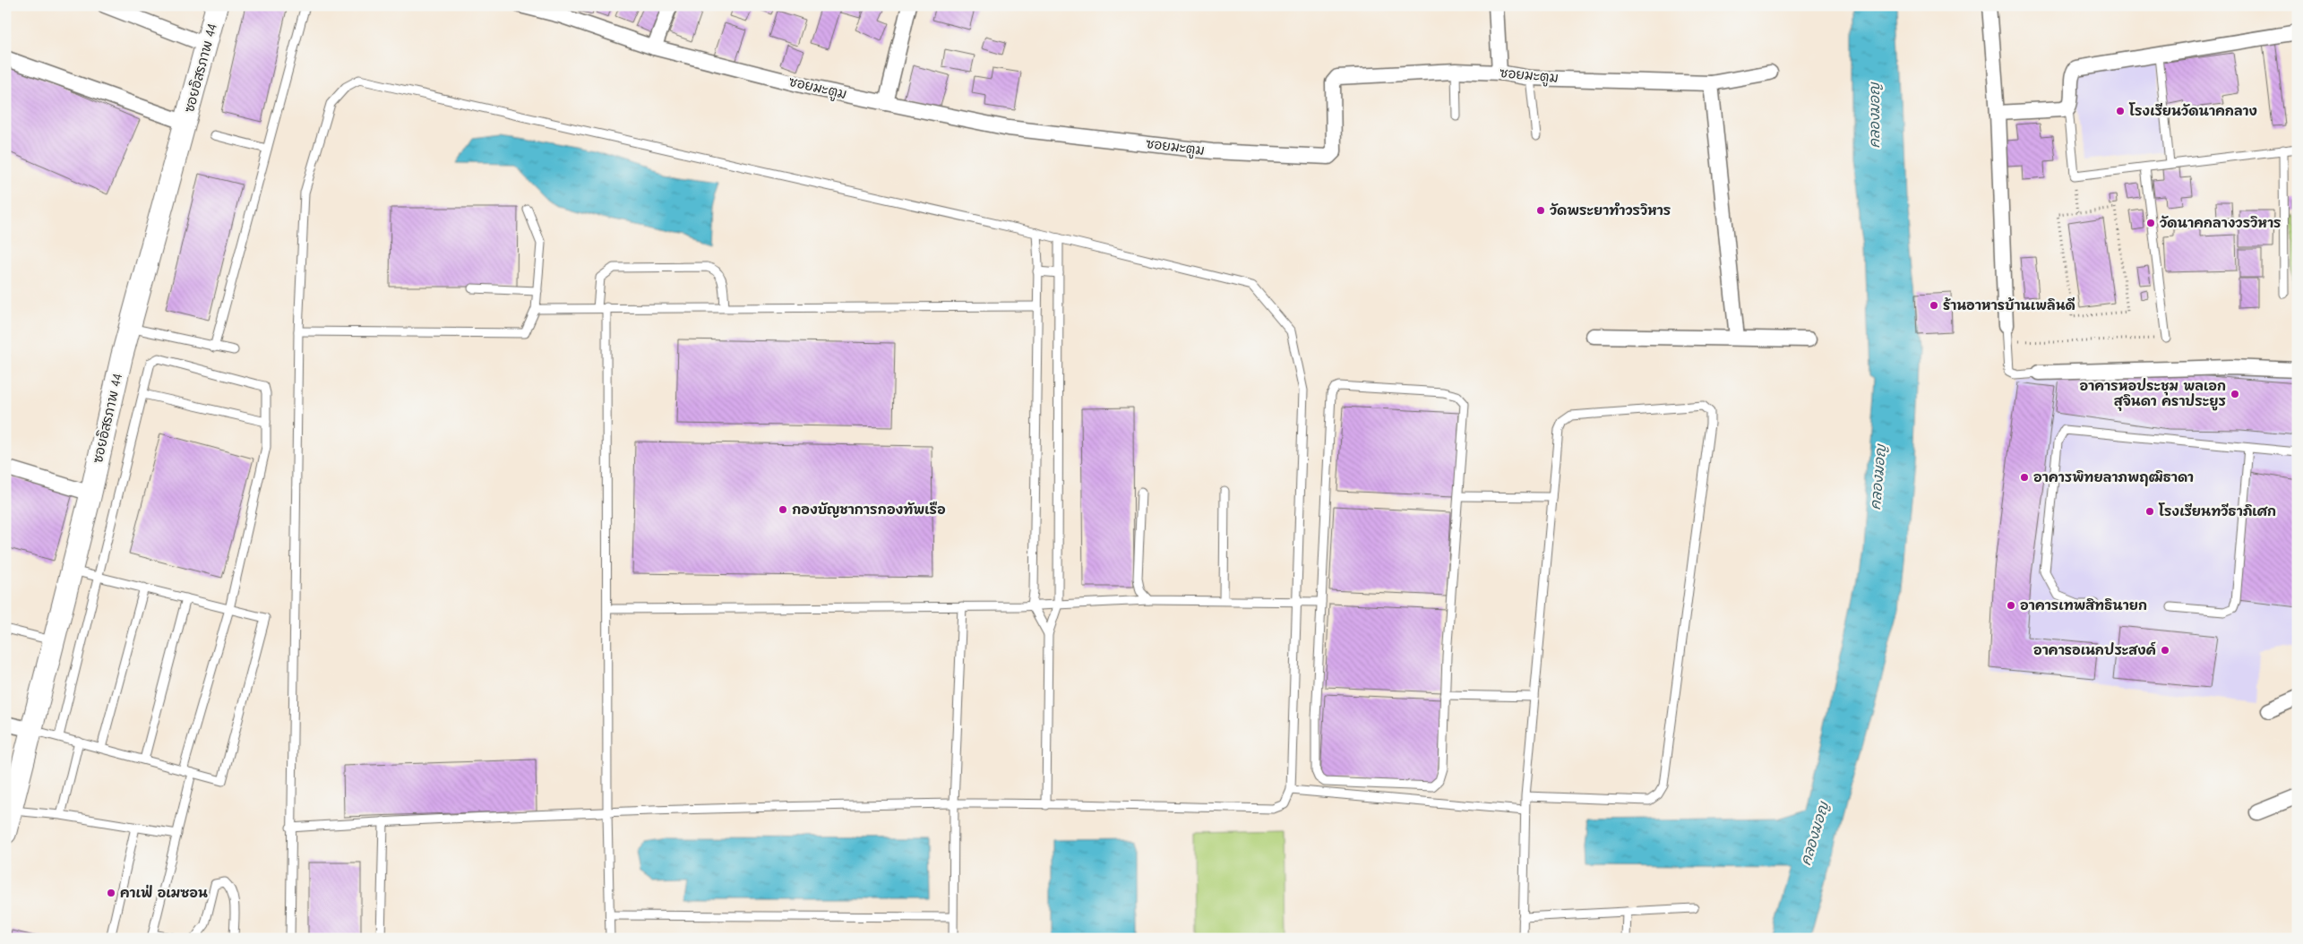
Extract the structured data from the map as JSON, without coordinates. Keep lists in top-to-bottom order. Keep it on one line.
{"streets":{"street":["ซอยอิสรภาพ 44","ซอยมะตูม"]},"water":["คลองมอญ"],"places":["โรงเรียนวัดนาคกลาง","วัดพระยาทําวรวิหาร","วัดนาคกลางวรวิหาร","ร้านอาหารบ้านเพลินดี","อาคารหอประชุม พลเอก สุจินดา คราประยูร","อาคารพิทยลาภพฤฒิธาดา","กองบัญชาการกองทัพเรือ","โรงเรียนทวีธาภิเศก","อาคารเทพสิทธินายก","อาคารอเนกประสงค์","คาเฟ่ อเมซอน"]}
